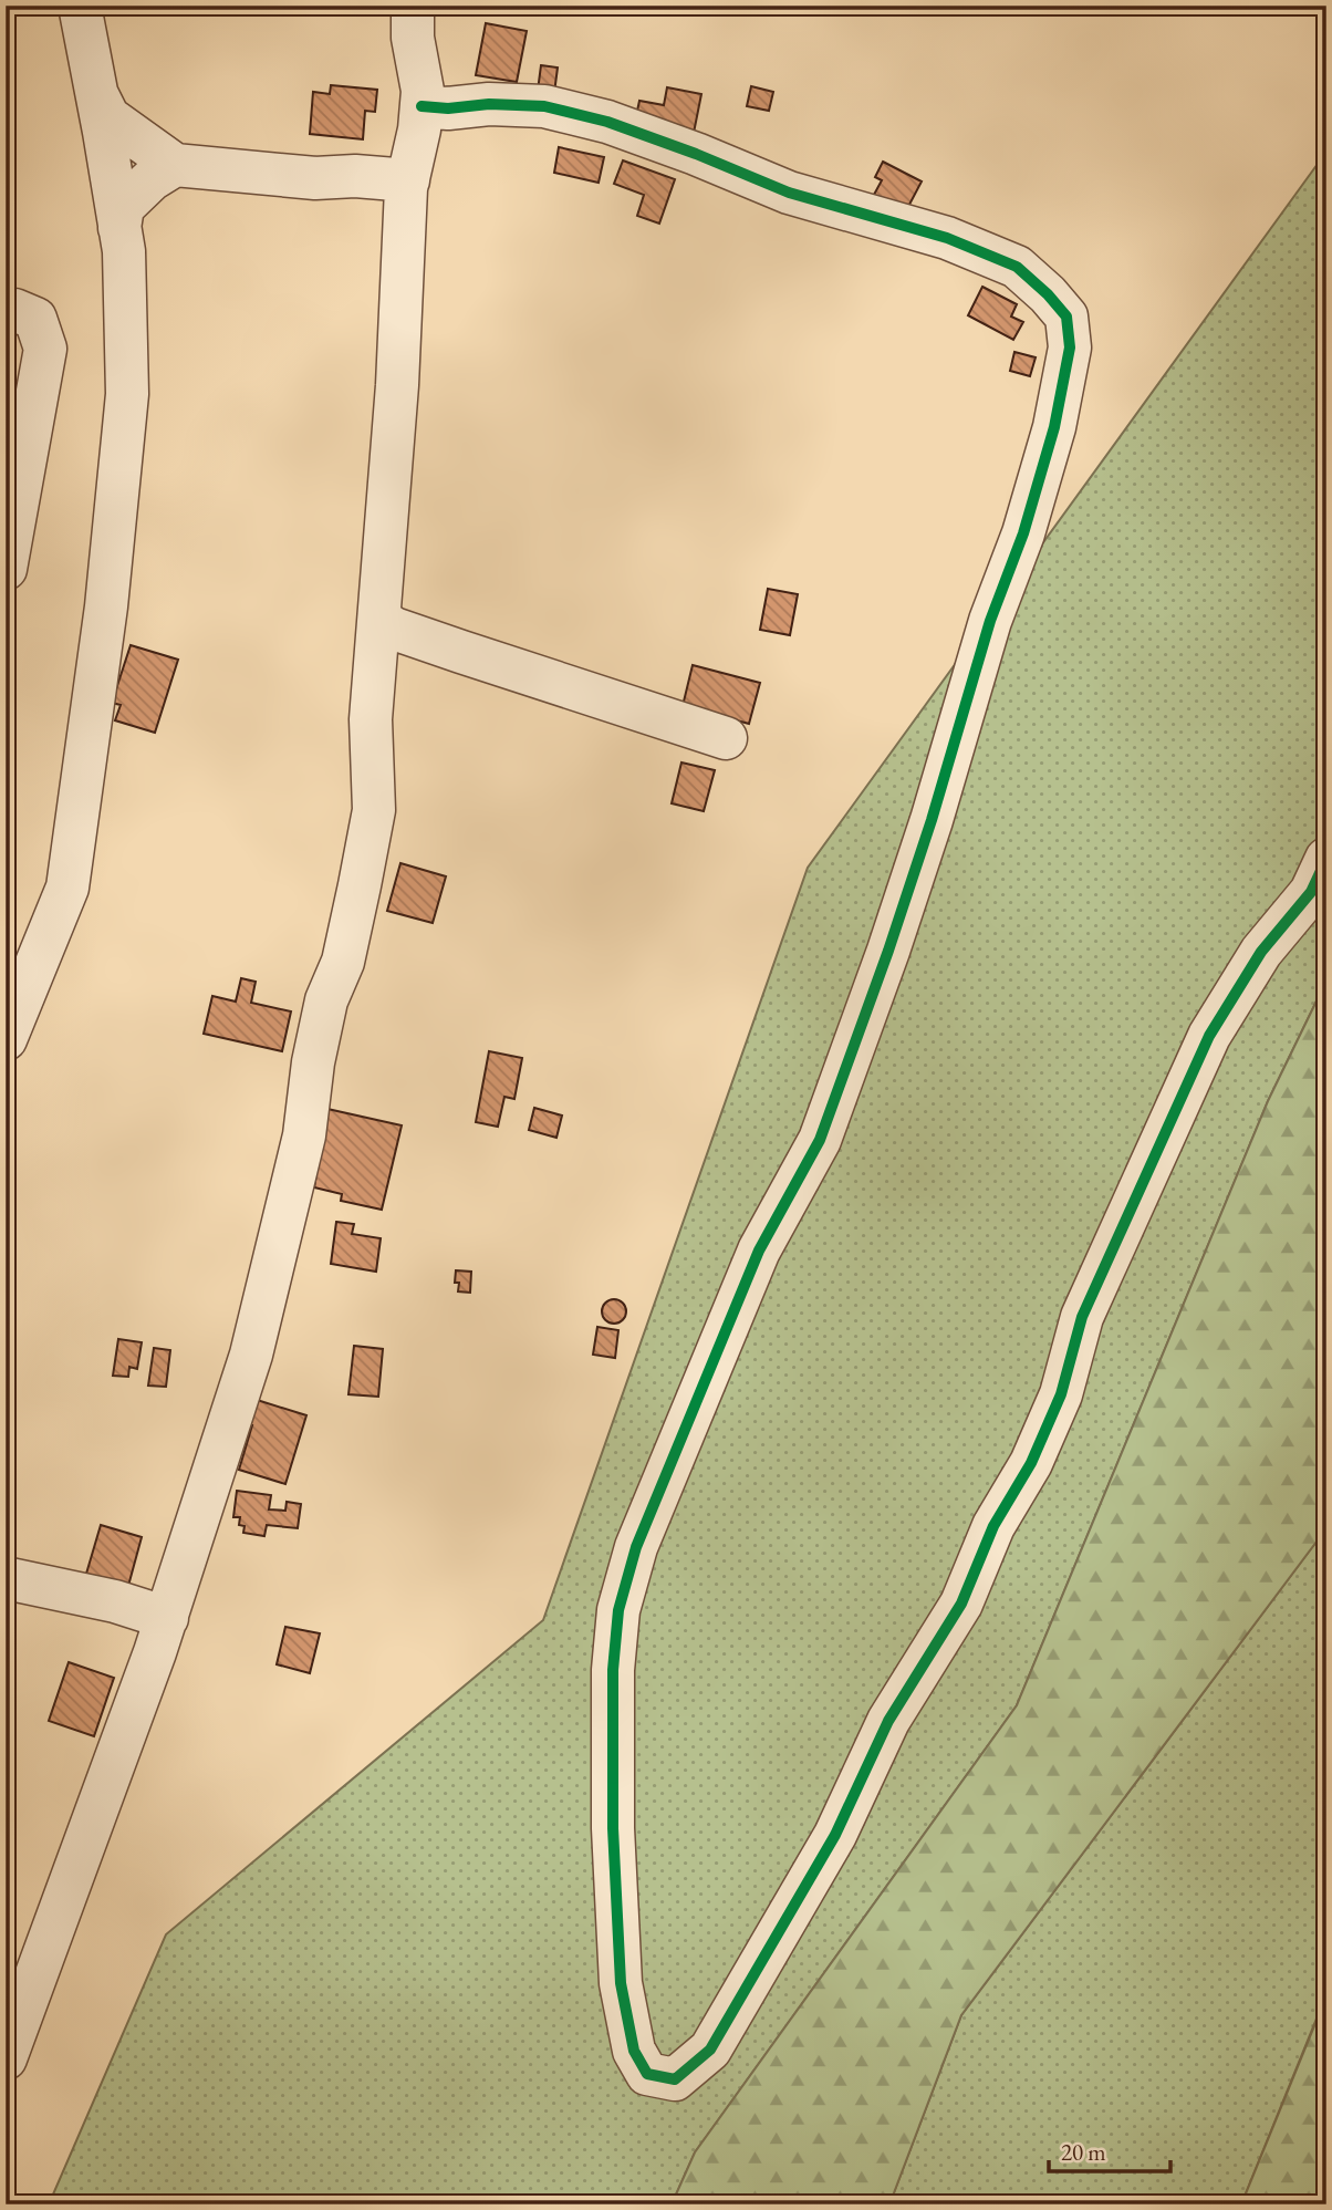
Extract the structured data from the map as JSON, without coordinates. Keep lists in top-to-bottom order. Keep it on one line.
{"scale_bar":"20 m"}
